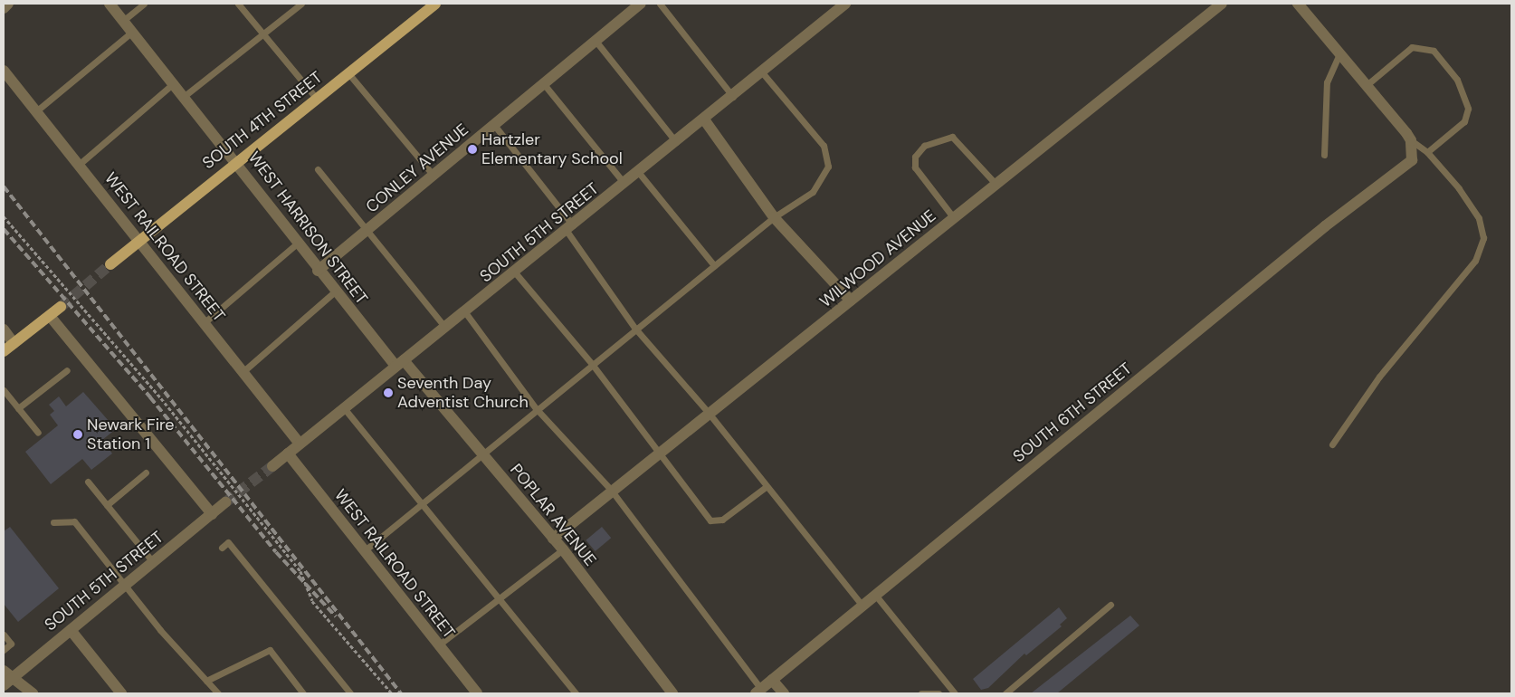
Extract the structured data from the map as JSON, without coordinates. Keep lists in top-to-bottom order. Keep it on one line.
{"streets":{"main road":["SOUTH 4TH STREET"],"street":["CONLEY AVENUE","WEST HARRISON STREET","SOUTH 5TH STREET","WEST RAILROAD STREET","WILWOOD AVENUE","SOUTH 6TH STREET","POPLAR AVENUE"]},"crossings":[["SOUTH 4TH STREET","WEST HARRISON STREET"],["SOUTH 4TH STREET","WEST RAILROAD STREET"],["CONLEY AVENUE","WEST HARRISON STREET"],["WEST HARRISON STREET","SOUTH 5TH STREET"],["WEST HARRISON STREET","POPLAR AVENUE"],["SOUTH 5TH STREET","WEST RAILROAD STREET"],["SOUTH 5TH STREET","POPLAR AVENUE"],["WILWOOD AVENUE","POPLAR AVENUE"]],"places":["Hartzler Elementary School","Seventh Day Adventist Church","Newark Fire Station 1"]}
